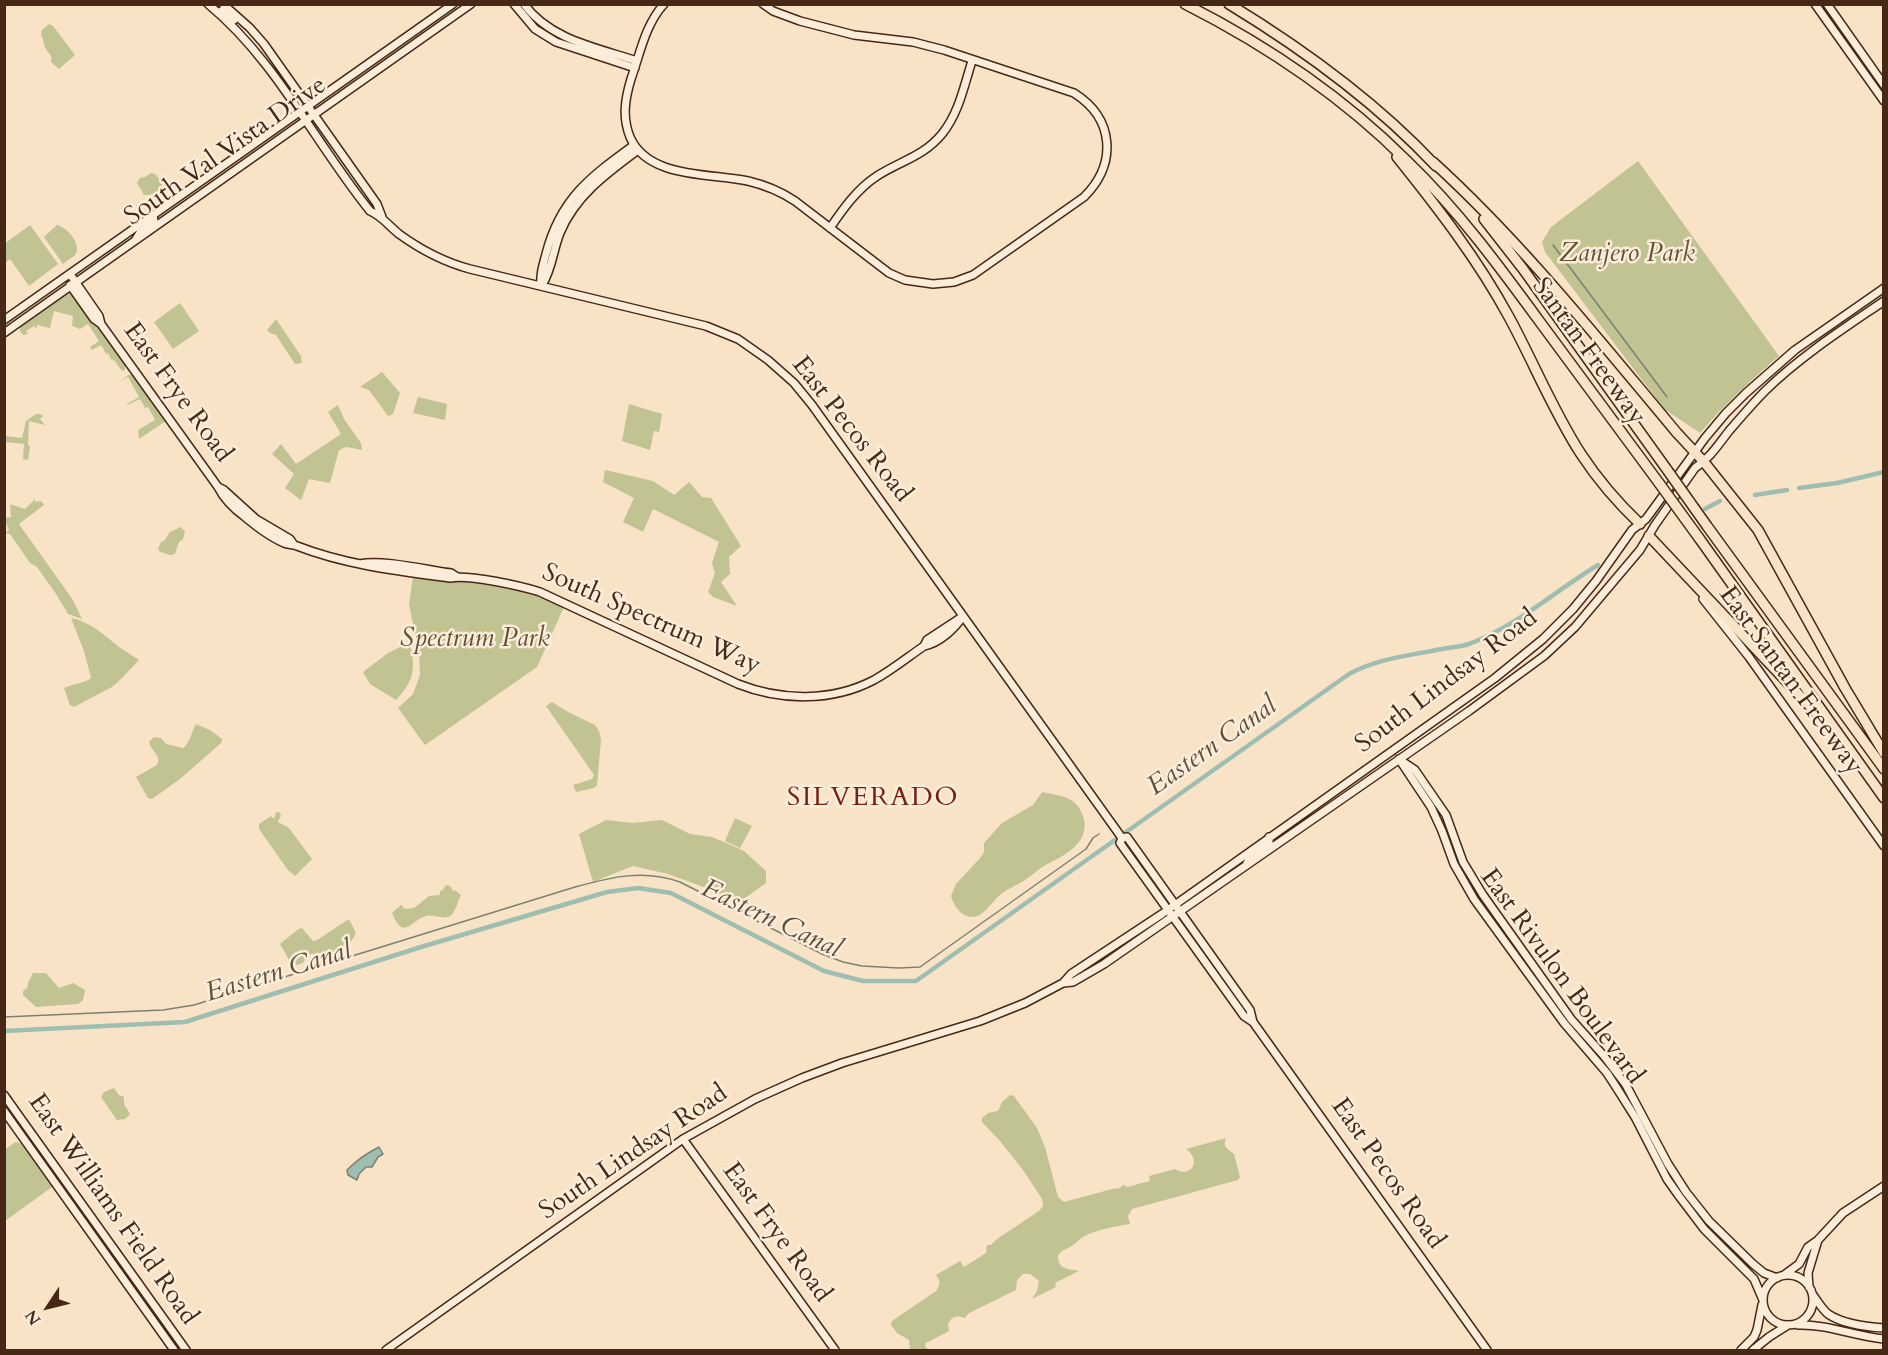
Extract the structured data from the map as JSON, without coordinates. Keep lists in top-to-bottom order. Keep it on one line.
{"streets":{"highway":["Santan Freeway"],"main road":["South Val Vista Drive","East Frye Road","East Pecos Road","South Spectrum Way","East Santan Freeway","South Lindsay Road","East Rivulon Boulevard","East Williams Field Road"]},"crossings":[["South Val Vista Drive","East Frye Road"],["South Val Vista Drive","East Pecos Road"],["East Frye Road","South Spectrum Way"],["East Frye Road","South Lindsay Road"],["East Pecos Road","South Spectrum Way"],["East Pecos Road","South Lindsay Road"],["South Lindsay Road","East Rivulon Boulevard"]],"districts":["SILVERADO"],"water":["Eastern Canal"],"parks":["Zanjero Park","Spectrum Park"],"north":"bottom left"}
